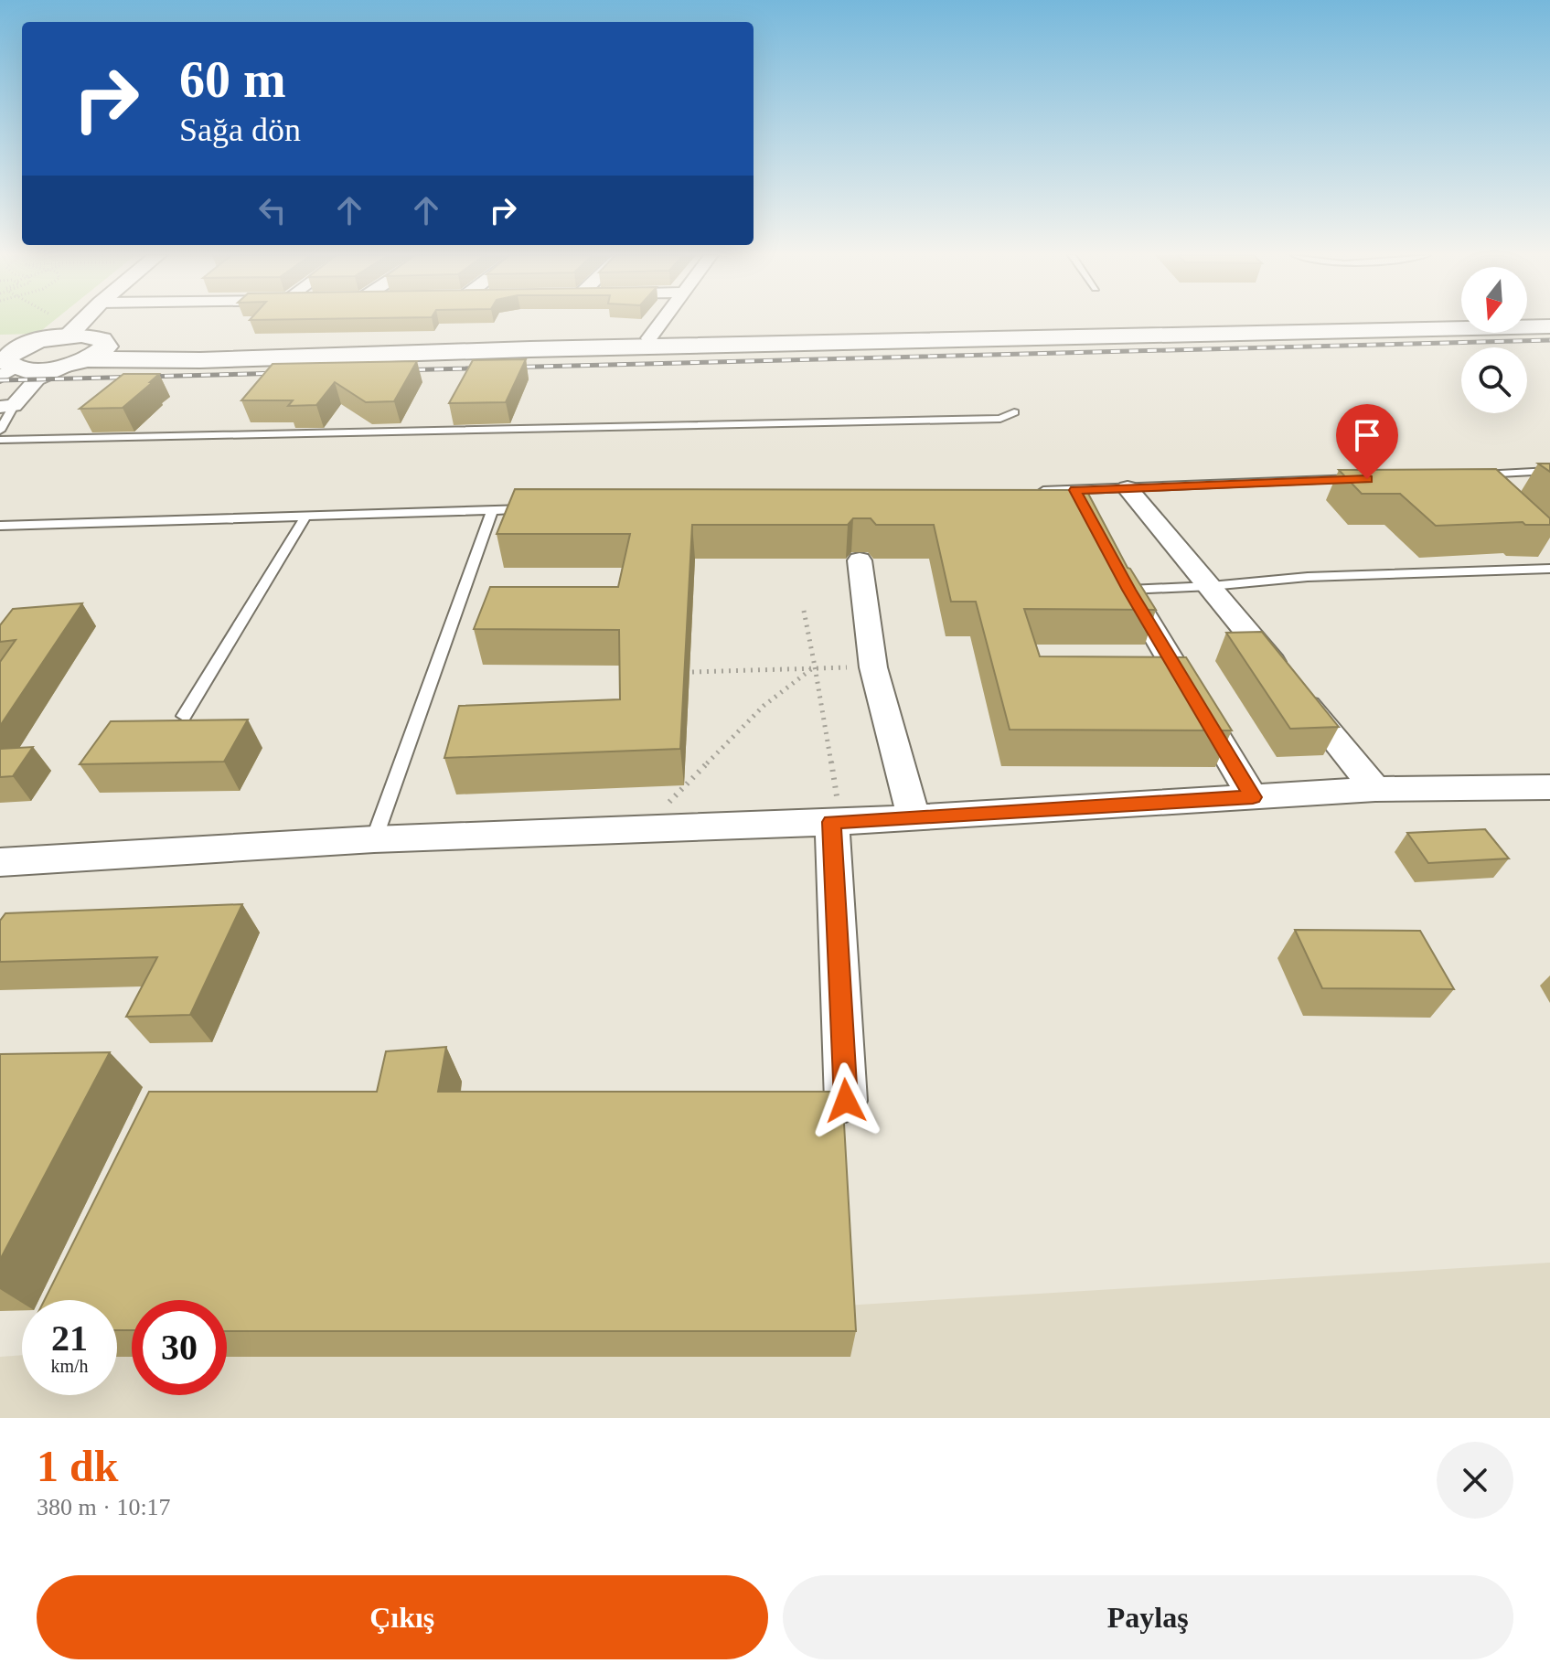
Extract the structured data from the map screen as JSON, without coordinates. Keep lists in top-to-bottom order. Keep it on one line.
{"north":"bottom","page":{"turn":["60 m","Sağa dön"],"speed":"21 km/h","limit":"30","heading":["1 dk","380 m · 10:17"],"buttons":["Çıkış","Paylaş"]}}
